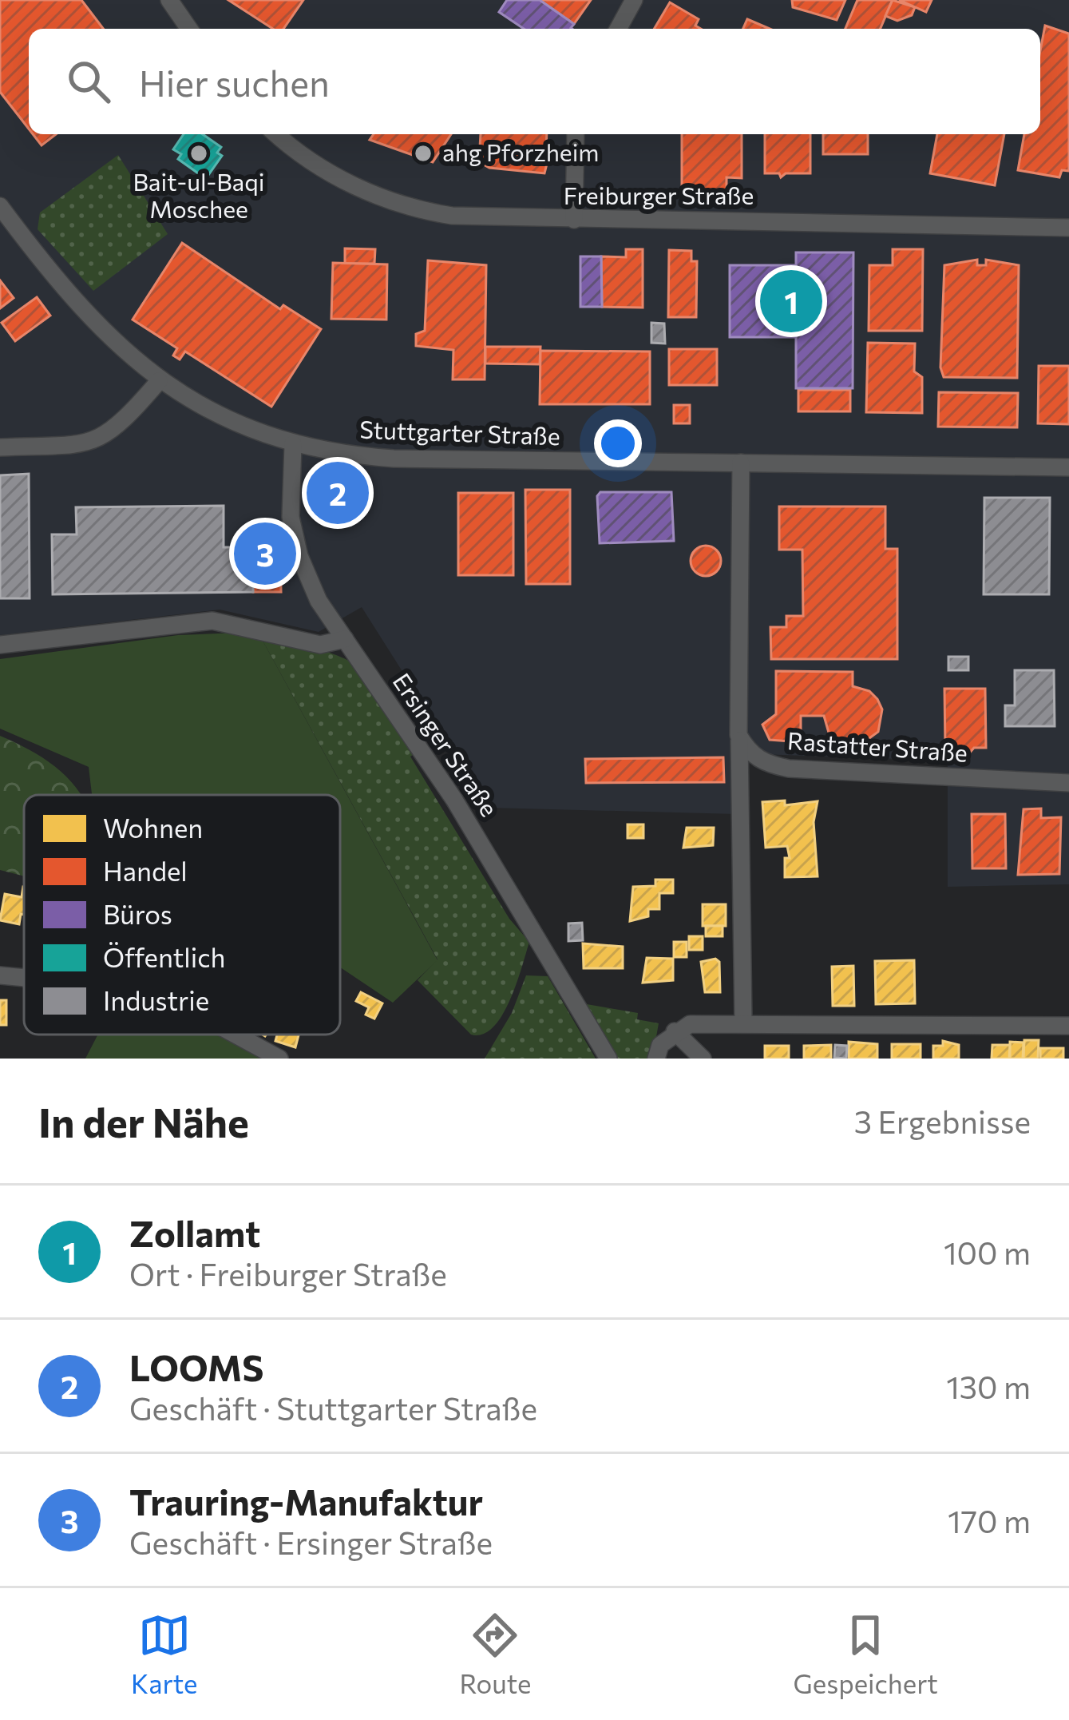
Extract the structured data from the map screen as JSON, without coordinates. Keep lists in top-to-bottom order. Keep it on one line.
{"streets":{"street":["Freiburger Straße","Stuttgarter Straße","Ersinger Straße","Rastatter Straße"]},"crossings":[["Stuttgarter Straße","Ersinger Straße"]],"places":["Bait-ul-Baqi Moschee","ahg Pforzheim"],"legend":["Wohnen","Handel","Büros","Öffentlich","Industrie"],"page":{"search":"Hier suchen","pins":["1","2","3"],"heading":["In der Nähe","3 Ergebnisse"],"list":[{"mark":"1","name":"Zollamt","note":"Ort · Freiburger Straße","value":"100 m"},{"mark":"2","name":"LOOMS","note":"Geschäft · Stuttgarter Straße","value":"130 m"},{"mark":"3","name":"Trauring-Manufaktur","note":"Geschäft · Ersinger Straße","value":"170 m"}],"nav":["Karte","Route","Gespeichert"]}}
